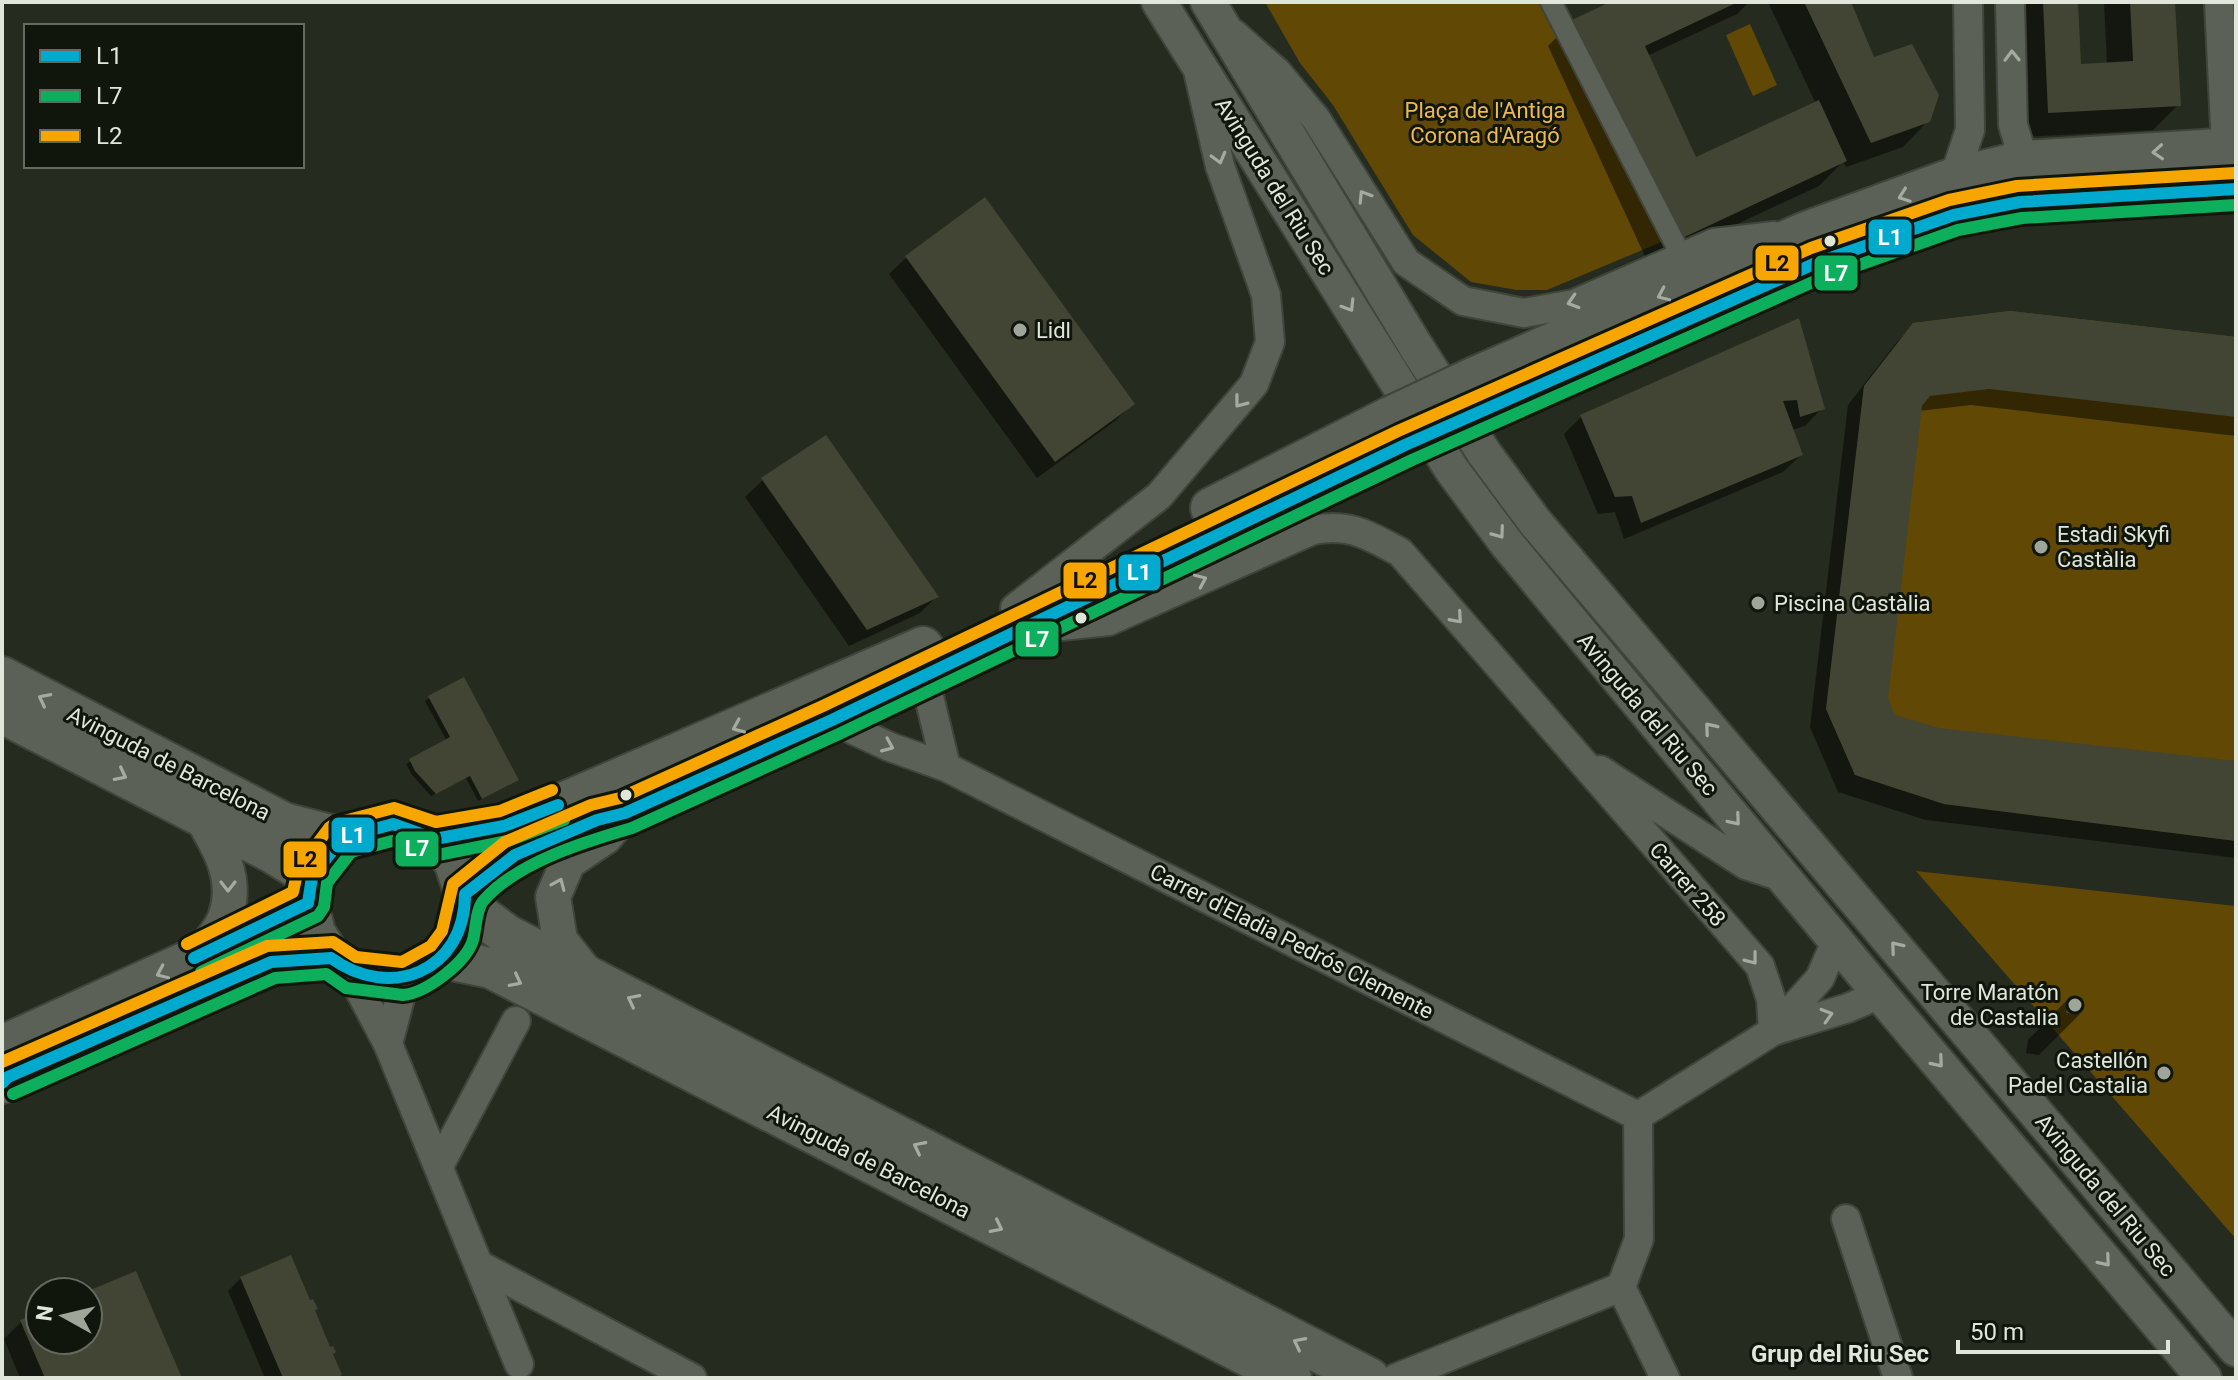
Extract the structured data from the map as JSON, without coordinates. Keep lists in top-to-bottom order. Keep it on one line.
{"streets":{"main road":["Avinguda de Barcelona"],"street":["Avinguda del Riu Sec","Carrer 258","Carrer d'Eladia Pedrós Clemente"]},"crossings":[["Avinguda del Riu Sec","Carrer 258"]],"one_way":["Carrer 258"],"districts":["Grup del Riu Sec"],"parks":["Plaça de l'Antiga Corona d'Aragó"],"places":["Lidl","Estadi Skyfi Castàlia","Piscina Castàlia","Torre Maratón de Castalia","Castellón Padel Castalia"],"lines":["transit line L2","transit line L1","transit line L7"],"legend":["L1","L7","L2"],"scale_bar":"50 m","north":"left"}
